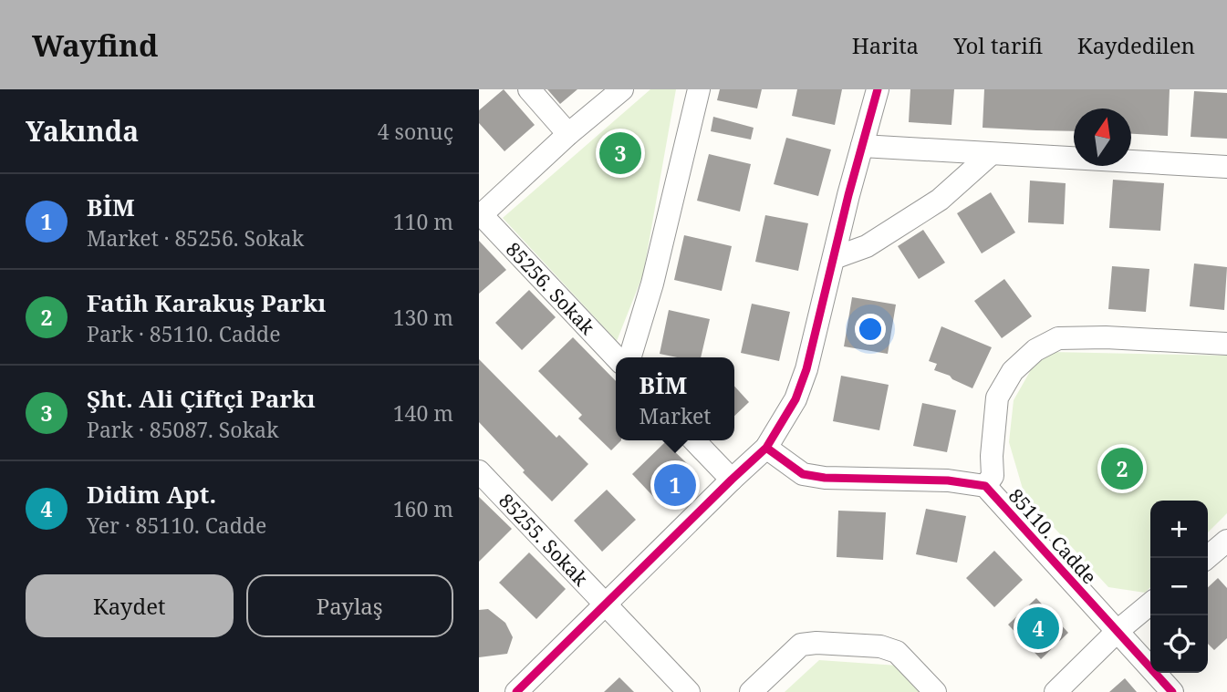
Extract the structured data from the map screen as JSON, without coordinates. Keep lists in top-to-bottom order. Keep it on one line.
{"streets":{"street":["85256. Sokak","85110. Cadde","85255. Sokak"]},"north":"top","page":{"header":"Wayfind","nav":["Harita","Yol tarifi","Kaydedilen"],"heading":["Yakında","4 sonuç"],"pins":["3","2","1","4"],"list":[{"mark":"1","name":"BİM","note":"Market · 85256. Sokak","value":"110 m"},{"mark":"2","name":"Fatih Karakuş Parkı","note":"Park · 85110. Cadde","value":"130 m"},{"mark":"3","name":"Şht. Ali Çiftçi Parkı","note":"Park · 85087. Sokak","value":"140 m"},{"mark":"4","name":"Didim Apt.","note":"Yer · 85110. Cadde","value":"160 m"}],"popup":["BİM","Market"],"map_buttons":["+","−"],"buttons":["Kaydet","Paylaş"]}}
